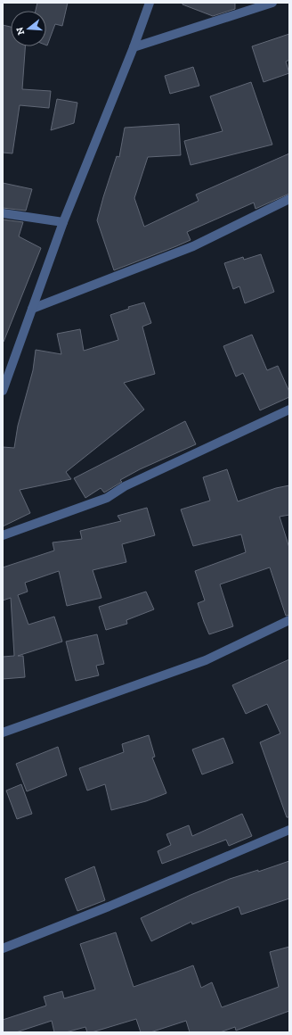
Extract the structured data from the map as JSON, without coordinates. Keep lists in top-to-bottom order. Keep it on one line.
{"north":"left"}
